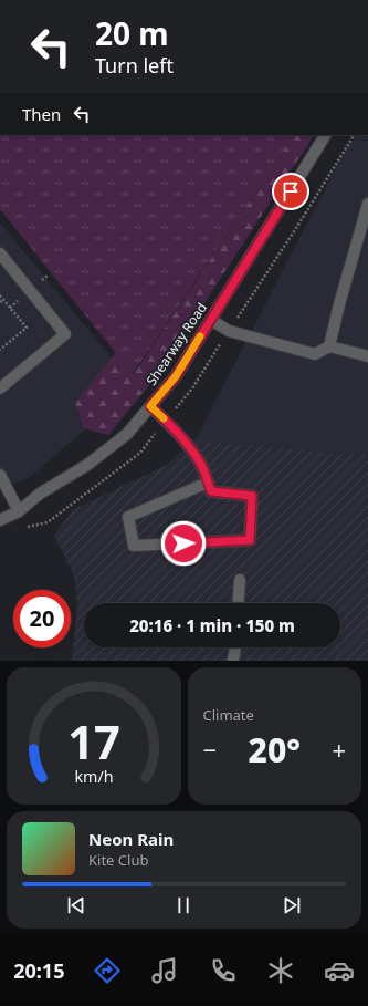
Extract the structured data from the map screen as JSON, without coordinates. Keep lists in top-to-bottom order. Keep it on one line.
{"streets":{"street":["Shearway Road"]},"page":{"turn":["20 m","Turn left"],"then":"Then","limit":"20","trip":"20:16 · 1 min · 150 m","tile":"Climate","heat":["−","20°","+"],"song":["Neon Rain","Kite Club"],"tabs":"20:15","gauge":["17","km/h"]}}
